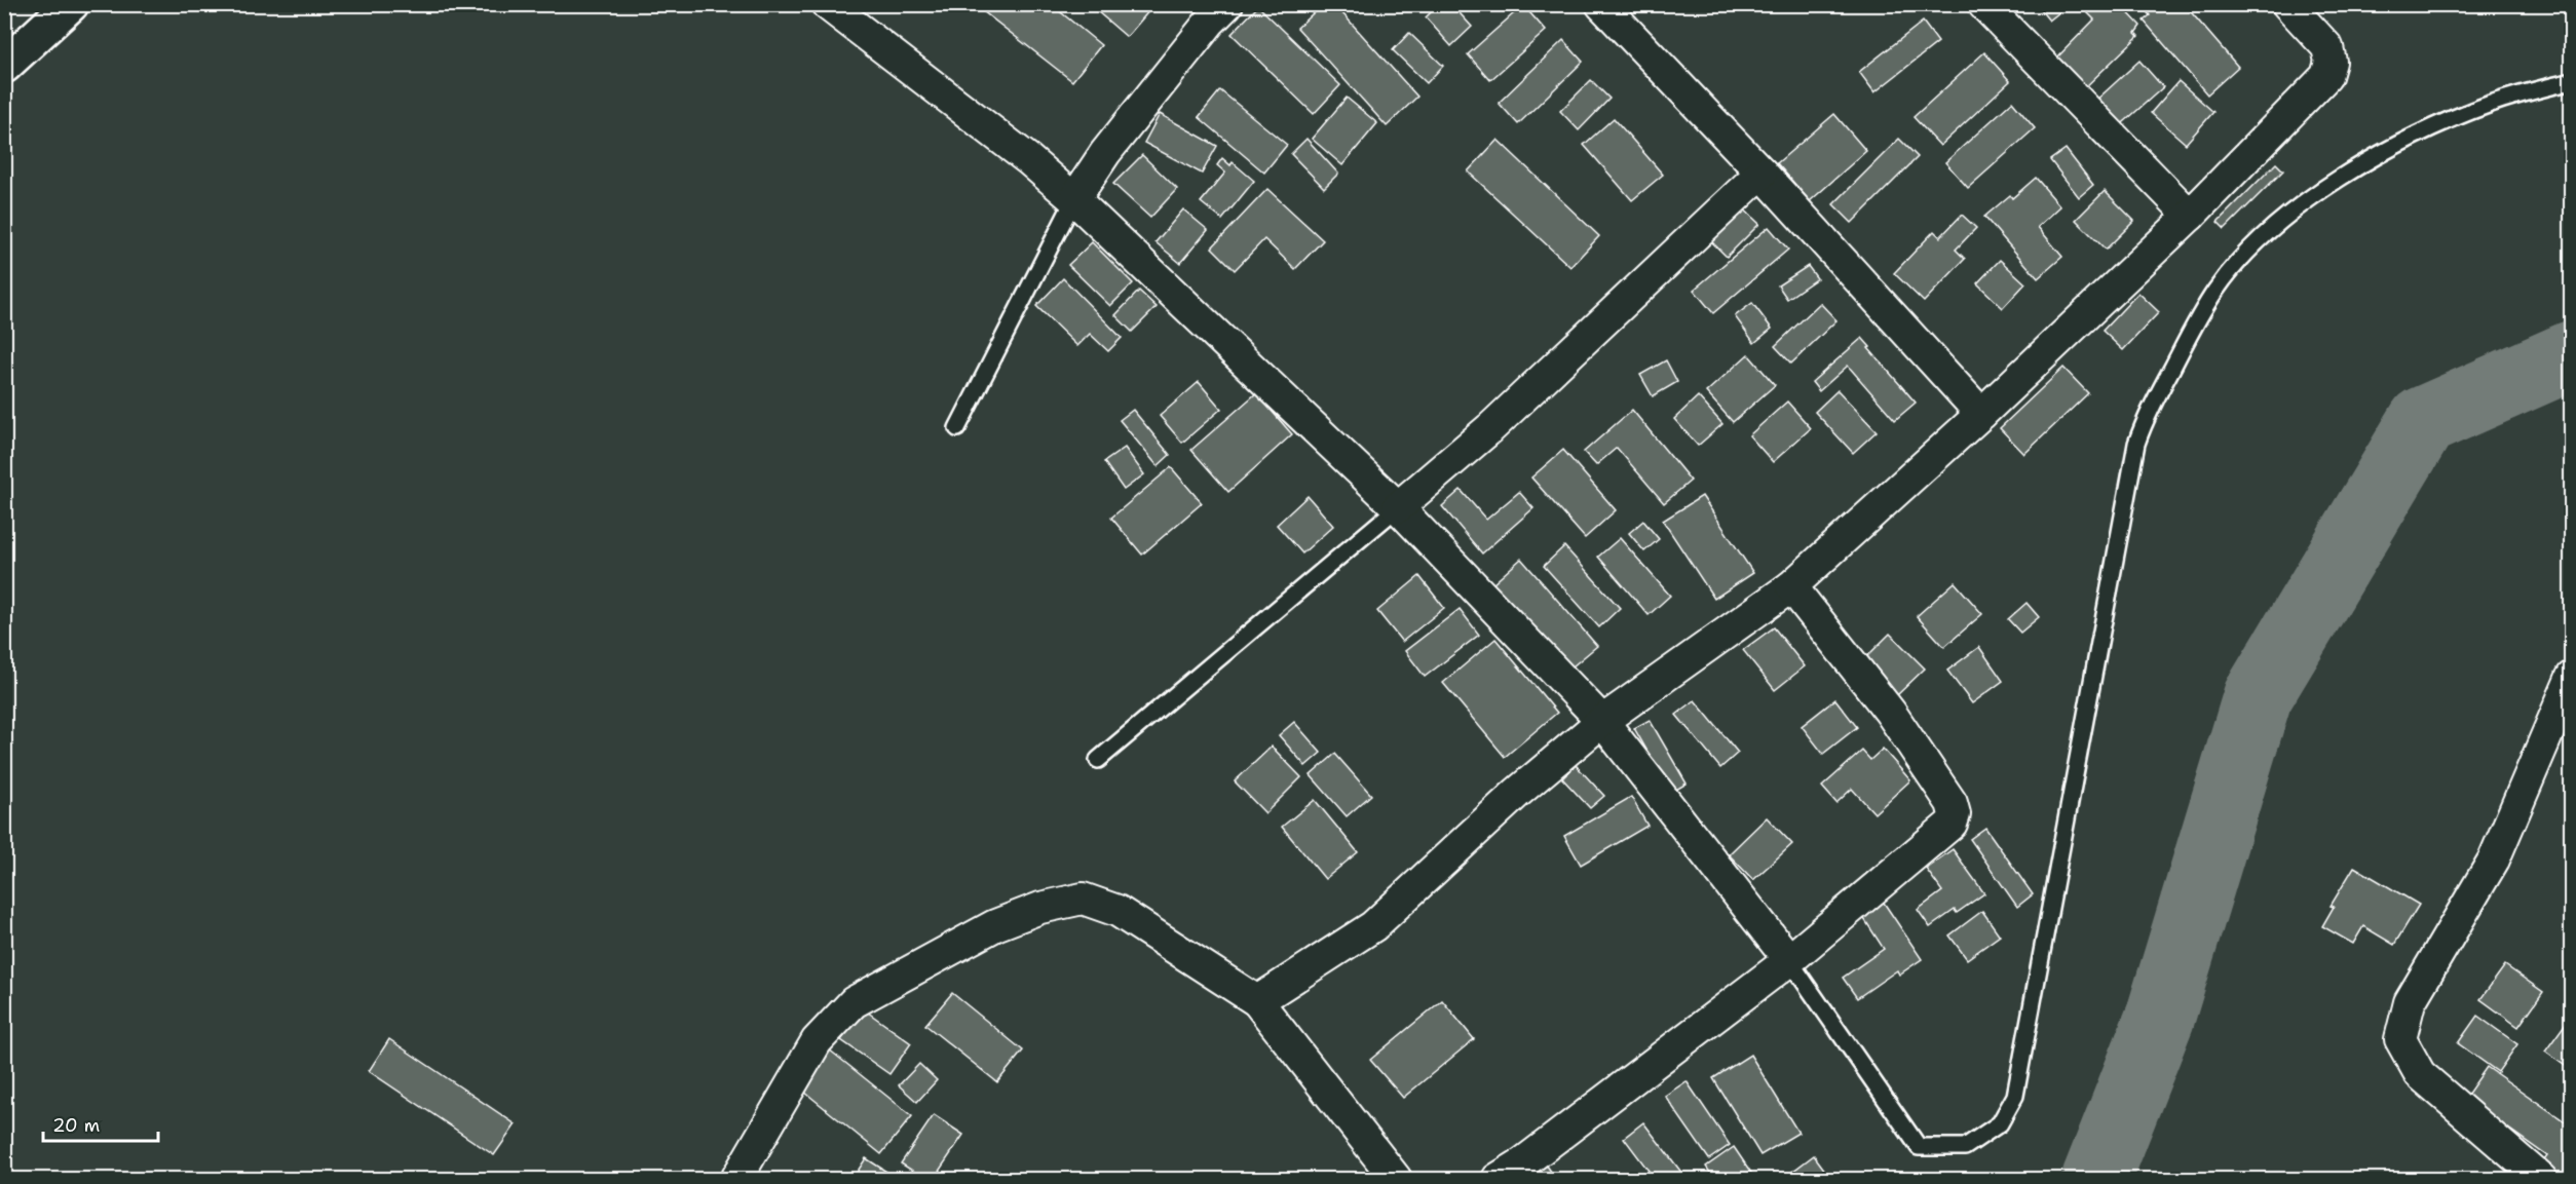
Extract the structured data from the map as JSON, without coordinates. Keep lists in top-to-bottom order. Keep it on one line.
{"scale_bar":"20 m"}
